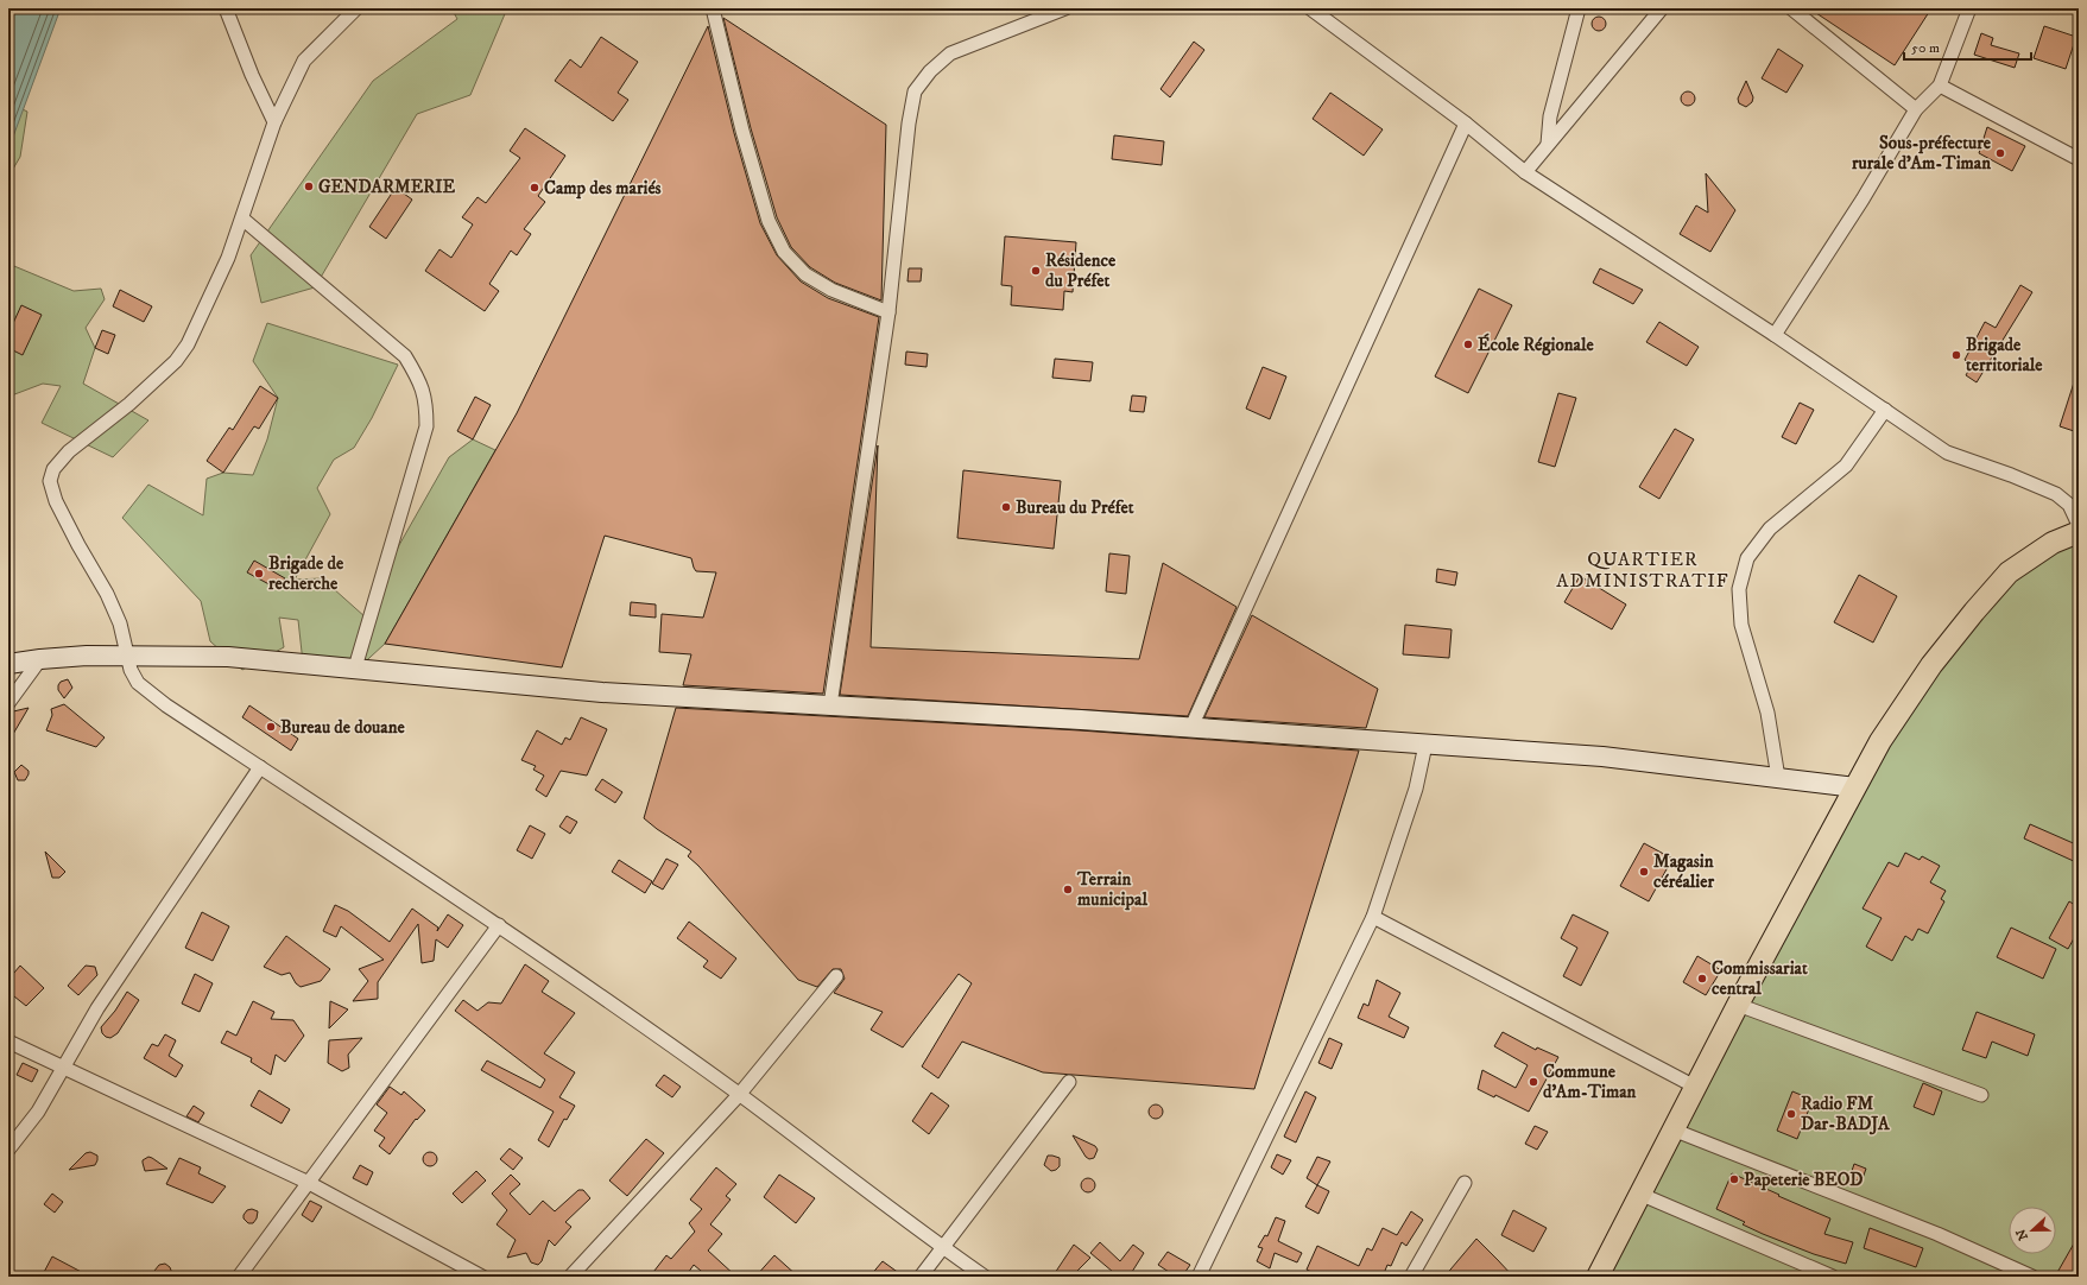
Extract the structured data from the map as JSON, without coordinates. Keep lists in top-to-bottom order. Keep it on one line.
{"districts":["QUARTIER ADMINISTRATIF"],"places":["Sous-préfecture rurale d'Am-Timan","GENDARMERIE","Camp des mariés","Résidence du Préfet","École Régionale","Brigade territoriale","Bureau du Préfet","Brigade de recherche","Bureau de douane","Magasin céréalier","Terrain municipal","Commissariat central","Commune d'Am-Timan","Radio FM Dar-BADJA","Papeterie BEOD"],"scale_bar":"50 m","north":"left"}
